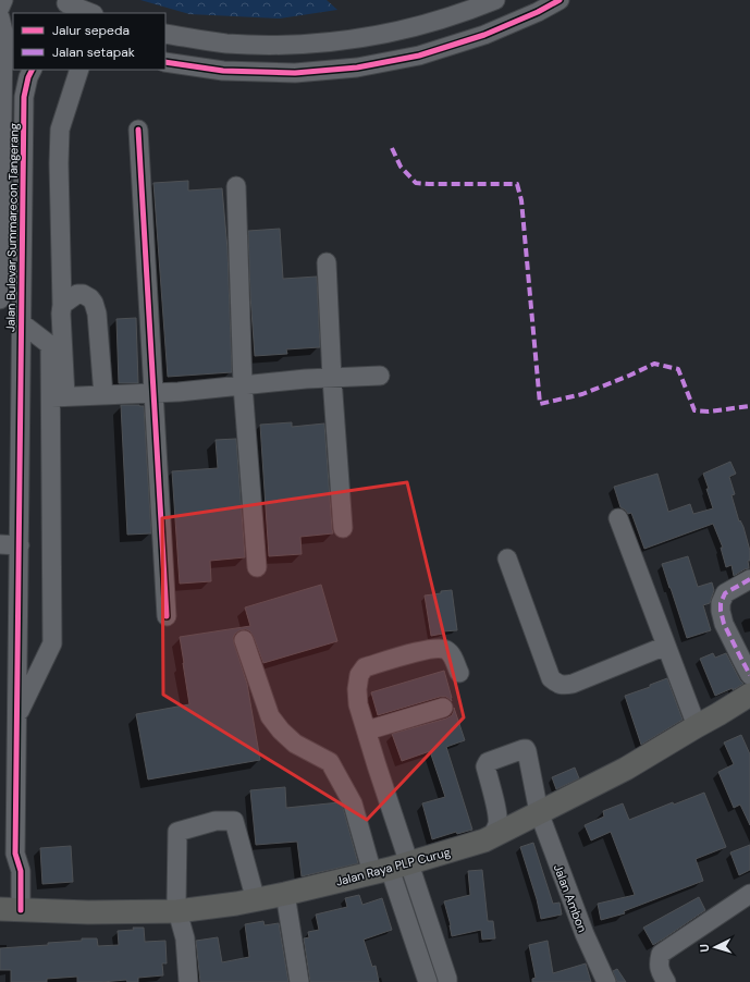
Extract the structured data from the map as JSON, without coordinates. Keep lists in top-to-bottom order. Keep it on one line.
{"streets":{"main road":["Jalan Raya PLP Curug"],"street":["Jalan Bulevar Summarecon Tangerang","Jalan Ambon"]},"crossings":[["Jalan Bulevar Summarecon Tangerang","Jalan Raya PLP Curug"],["Jalan Raya PLP Curug","Jalan Ambon"]],"legend":["Jalur sepeda","Jalan setapak"],"north":"left"}
